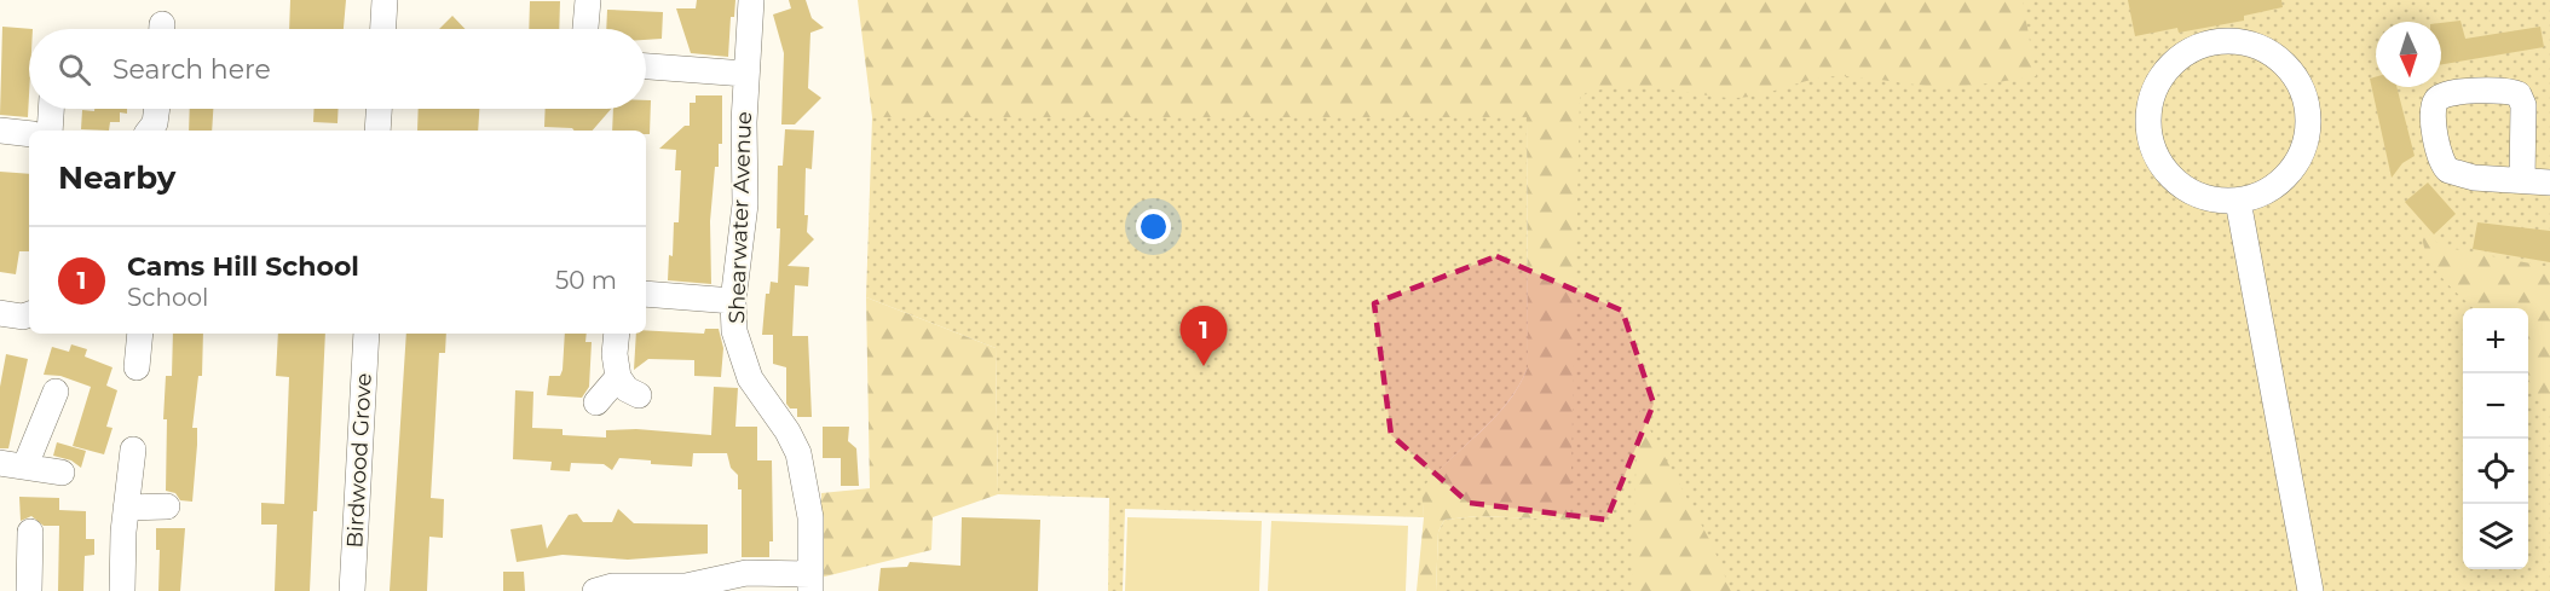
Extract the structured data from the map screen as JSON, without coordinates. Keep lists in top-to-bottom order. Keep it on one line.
{"streets":{"street":["Shearwater Avenue","Birdwood Grove"]},"north":"bottom","page":{"search":"Search here","heading":"Nearby","list":[{"mark":"1","name":"Cams Hill School","note":"School","value":"50 m"}],"pins":"1","map_buttons":["+","−"]}}
